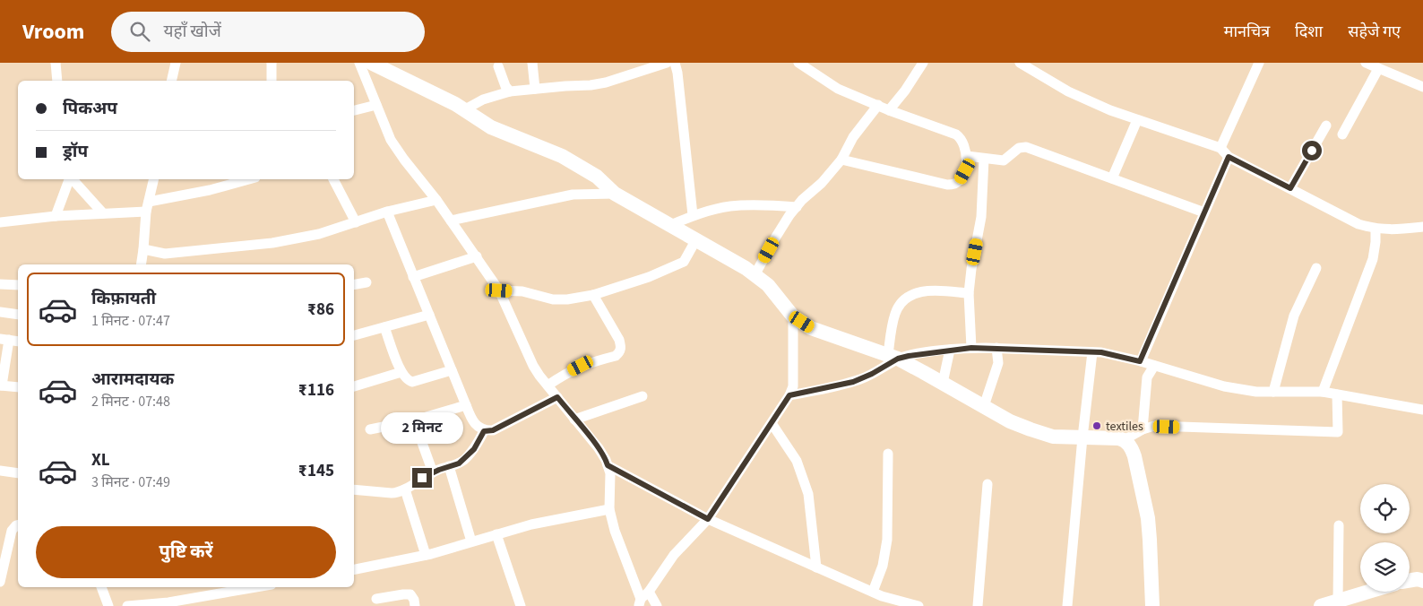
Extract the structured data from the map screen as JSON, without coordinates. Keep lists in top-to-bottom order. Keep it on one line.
{"places":["textiles"],"page":{"header":"Vroom","search":"यहाँ खोजें","nav":["मानचित्र","दिशा","सहेजे गए"],"banner":["पिकअप","ड्रॉप"],"list":[{"name":"किफ़ायती","note":"1 मिनट · 07:47","value":"₹86"},{"name":"आरामदायक","note":"2 मिनट · 07:48","value":"₹116"},{"name":"XL","note":"3 मिनट · 07:49","value":"₹145"}],"bubble":"2 मिनट","buttons":"पुष्टि करें"}}
